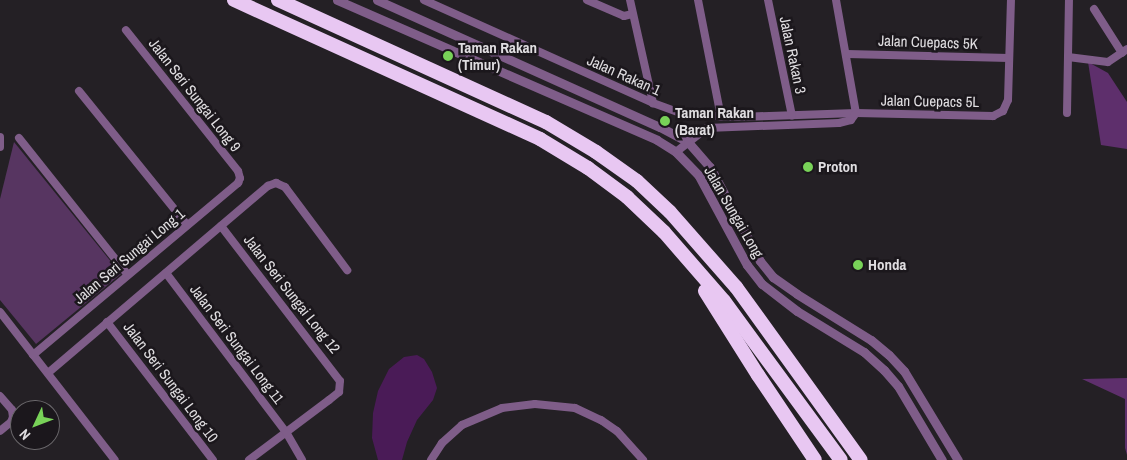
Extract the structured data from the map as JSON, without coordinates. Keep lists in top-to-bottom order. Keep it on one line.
{"streets":{"street":["Jalan Cuepacs 5K","Jalan Rakan 3","Jalan Rakan 1","Jalan Seri Sungai Long 9","Jalan Cuepacs 5L","Jalan Sungai Long","Jalan Seri Sungai Long 1","Jalan Seri Sungai Long 12","Jalan Seri Sungai Long 11","Jalan Seri Sungai Long 10"]},"crossings":[["Jalan Cuepacs 5K","Jalan Cuepacs 5L"],["Jalan Rakan 3","Jalan Rakan 1"],["Jalan Rakan 1","Jalan Cuepacs 5L"],["Jalan Seri Sungai Long 9","Jalan Seri Sungai Long 1"],["Jalan Seri Sungai Long 12","Jalan Seri Sungai Long 11"]],"places":["Taman Rakan (Timur)","Taman Rakan (Barat)","Proton","Honda"],"north":"bottom left"}
